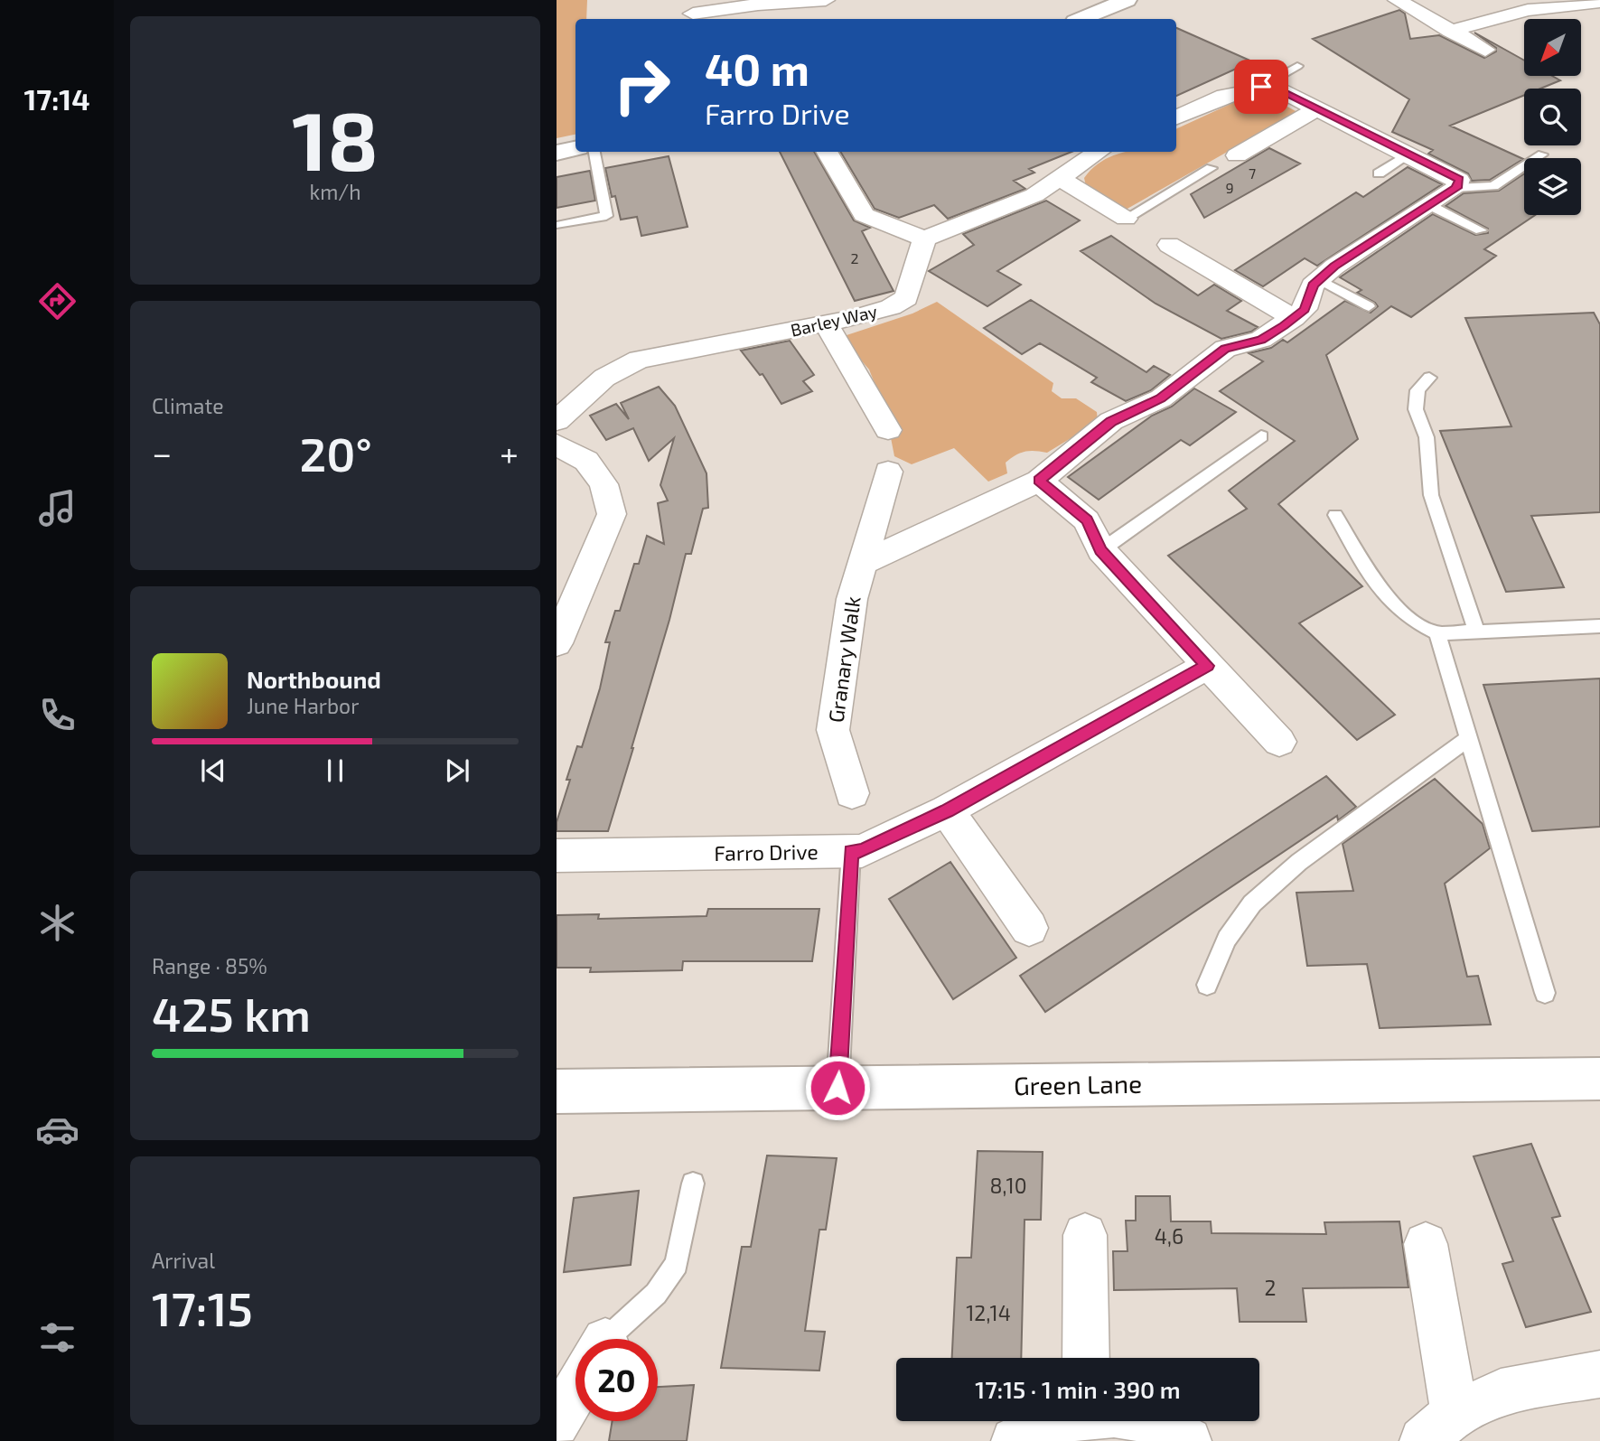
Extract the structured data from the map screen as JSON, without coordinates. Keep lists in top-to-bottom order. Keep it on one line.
{"streets":{"street":["Barley Way","Granary Walk","Farro Drive","Green Lane"]},"house_numbers":["7","9","2","8,10","4,6","2","12,14"],"north":"bottom left","page":{"tabs":"17:14","tile":[["18","km/h"],"Climate",["Range · 85%","425 km"],["Arrival","17:15"]],"turn":["40 m","Farro Drive"],"heat":["−","20°","+"],"song":["Northbound","June Harbor"],"limit":"20","trip":"17:15 · 1 min · 390 m"}}
